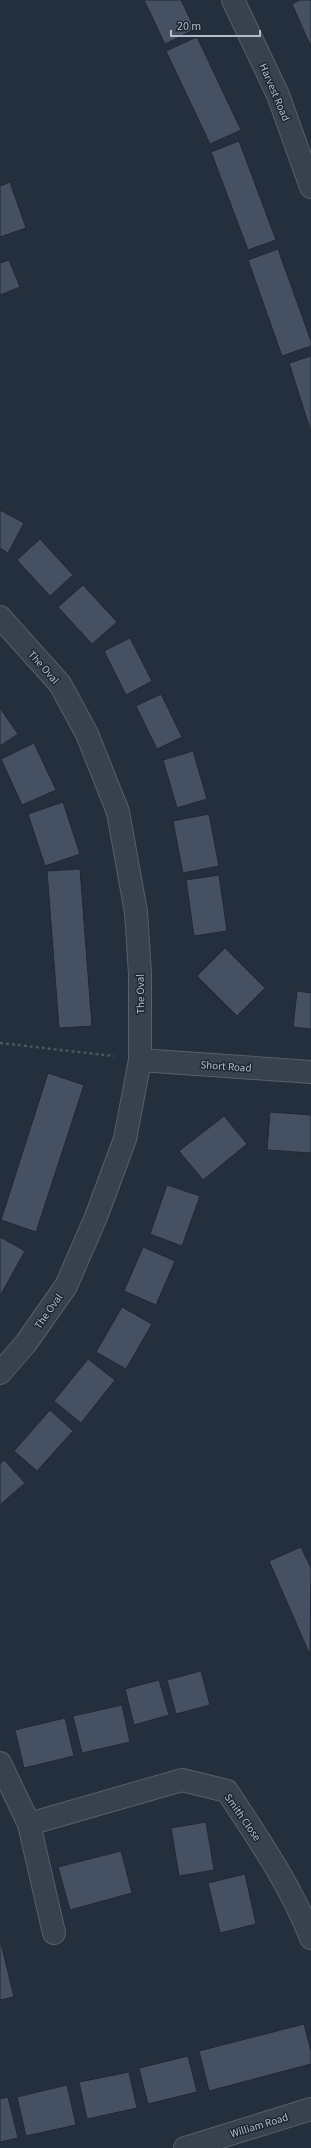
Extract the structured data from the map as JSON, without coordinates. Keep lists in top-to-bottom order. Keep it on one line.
{"streets":{"street":["Harvest Road","The Oval","Short Road","Smith Close","William Road"]},"crossings":[["The Oval","Short Road"]],"scale_bar":"20 m"}
